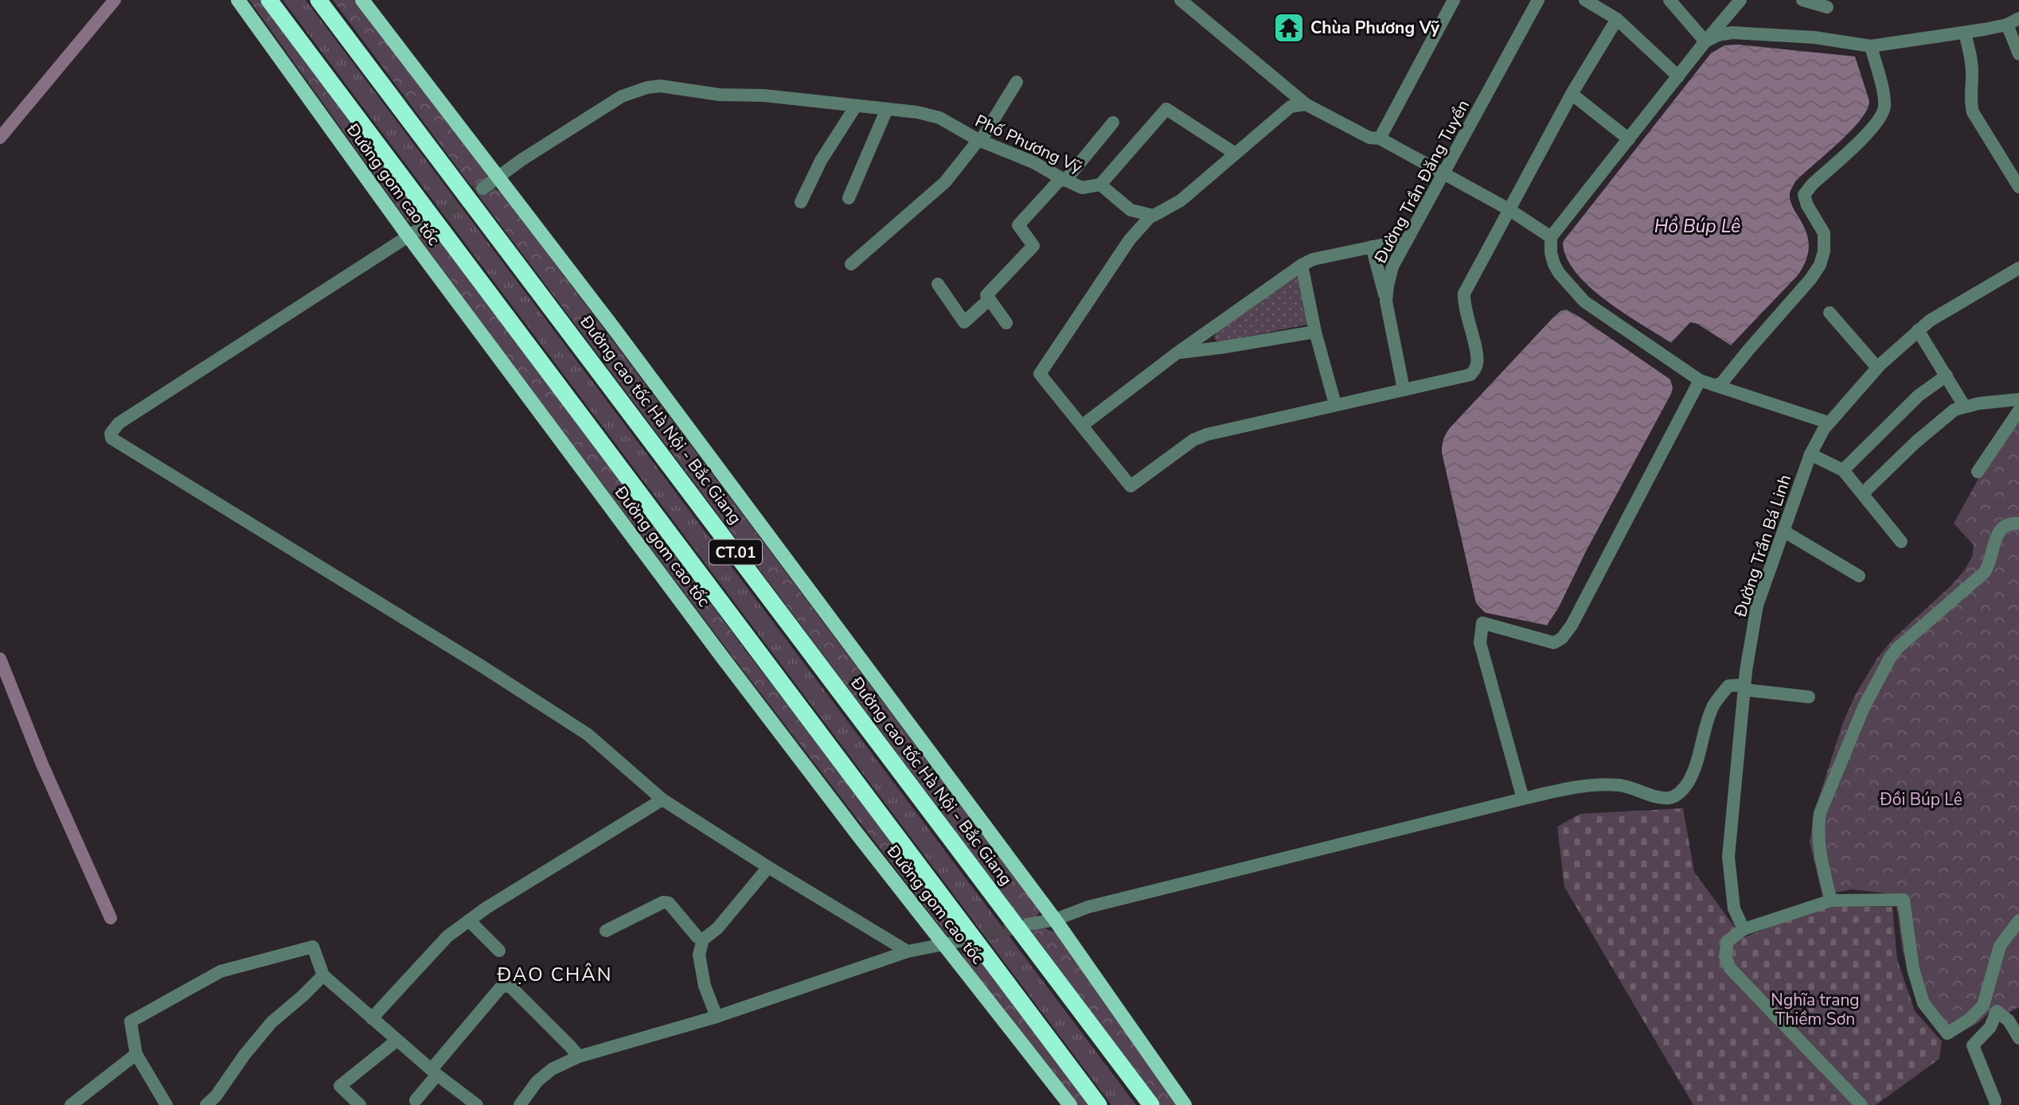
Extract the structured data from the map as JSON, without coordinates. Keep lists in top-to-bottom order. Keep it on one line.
{"streets":{"highway":["Đường cao tốc Hà Nội - Bắc Giang","CT.01"],"main road":["Đường gom cao tốc"],"street":["Phố Phương Vỹ","Đường Trần Đăng Tuyển","Đường Trần Bá Linh"]},"districts":["ĐẠO CHÂN"],"water":["Hồ Búp Lê"],"parks":["Đồi Búp Lê","Nghĩa trang Thiềm Sơn"],"places":{"temple":["Chùa Phương Vỹ"]}}
